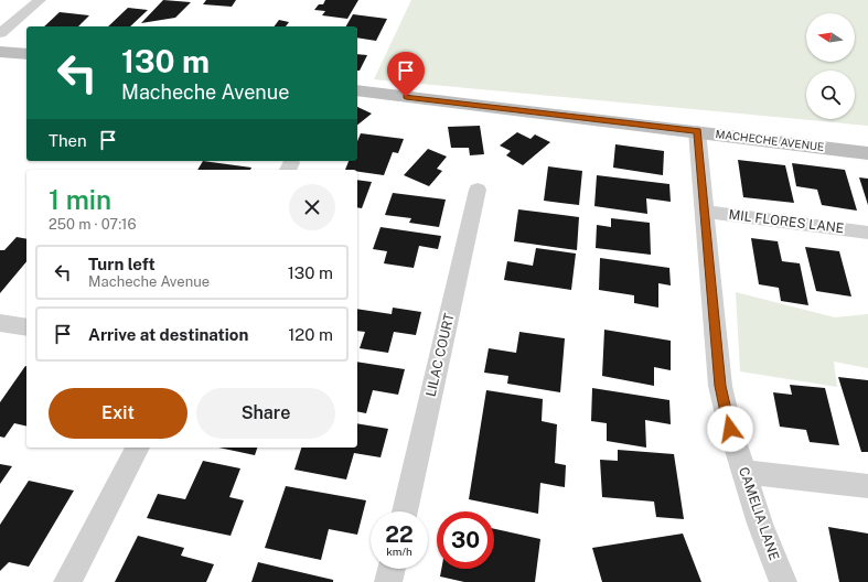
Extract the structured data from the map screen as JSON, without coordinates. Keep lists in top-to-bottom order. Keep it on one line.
{"streets":{"main road":["MACHECHE AVENUE"],"street":["MIL FLORES LANE","LILAC COURT","CAMELIA LANE"]},"crossings":[["MACHECHE AVENUE","CAMELIA LANE"],["MIL FLORES LANE","CAMELIA LANE"]],"north":"left","page":{"turn":["130 m","Macheche Avenue"],"then":"Then","heading":["1 min","250 m · 07:16"],"list":[{"name":"Turn left","note":"Macheche Avenue","value":"130 m"},{"name":"Arrive at destination","value":"120 m"}],"buttons":["Exit","Share"],"speed":"22 km/h","limit":"30"}}
